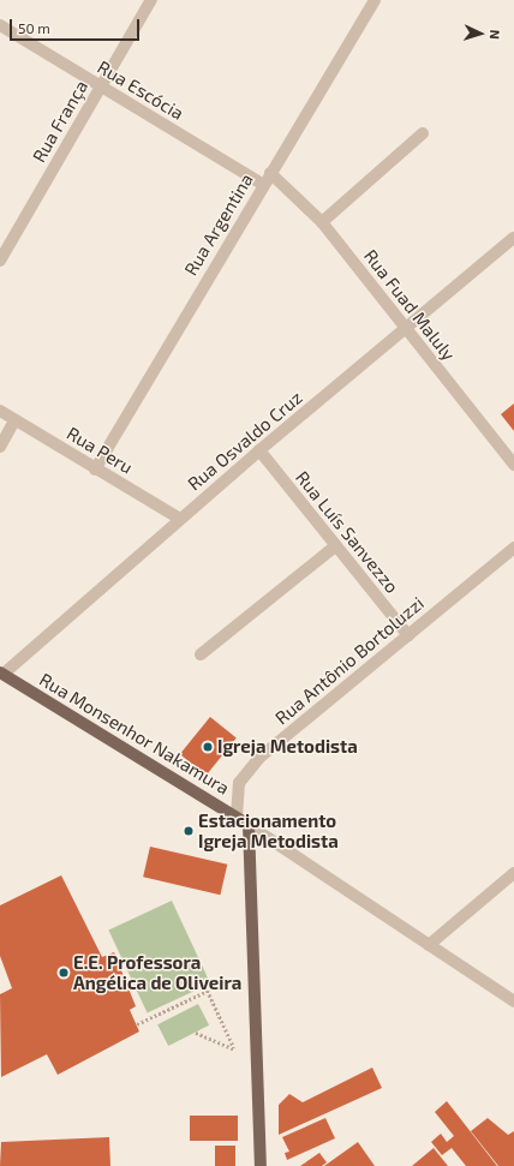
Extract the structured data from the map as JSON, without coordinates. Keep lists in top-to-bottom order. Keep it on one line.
{"streets":{"main road":["Rua Monsenhor Nakamura"],"street":["Rua Escócia","Rua França","Rua Argentina","Rua Fuad Maluly","Rua Osvaldo Cruz","Rua Peru","Rua Luís Sanvezzo","Rua Antônio Bortoluzzi"]},"crossings":[["Rua Escócia","Rua França"],["Rua Escócia","Rua Argentina"],["Rua Argentina","Rua Fuad Maluly"],["Rua Argentina","Rua Peru"],["Rua Fuad Maluly","Rua Osvaldo Cruz"],["Rua Osvaldo Cruz","Rua Peru"],["Rua Osvaldo Cruz","Rua Luís Sanvezzo"],["Rua Osvaldo Cruz","Rua Monsenhor Nakamura"],["Rua Luís Sanvezzo","Rua Antônio Bortoluzzi"],["Rua Antônio Bortoluzzi","Rua Monsenhor Nakamura"]],"places":["Igreja Metodista","Estacionamento Igreja Metodista","E.E. Professora Angélica de Oliveira"],"scale_bar":"50 m","north":"right"}
